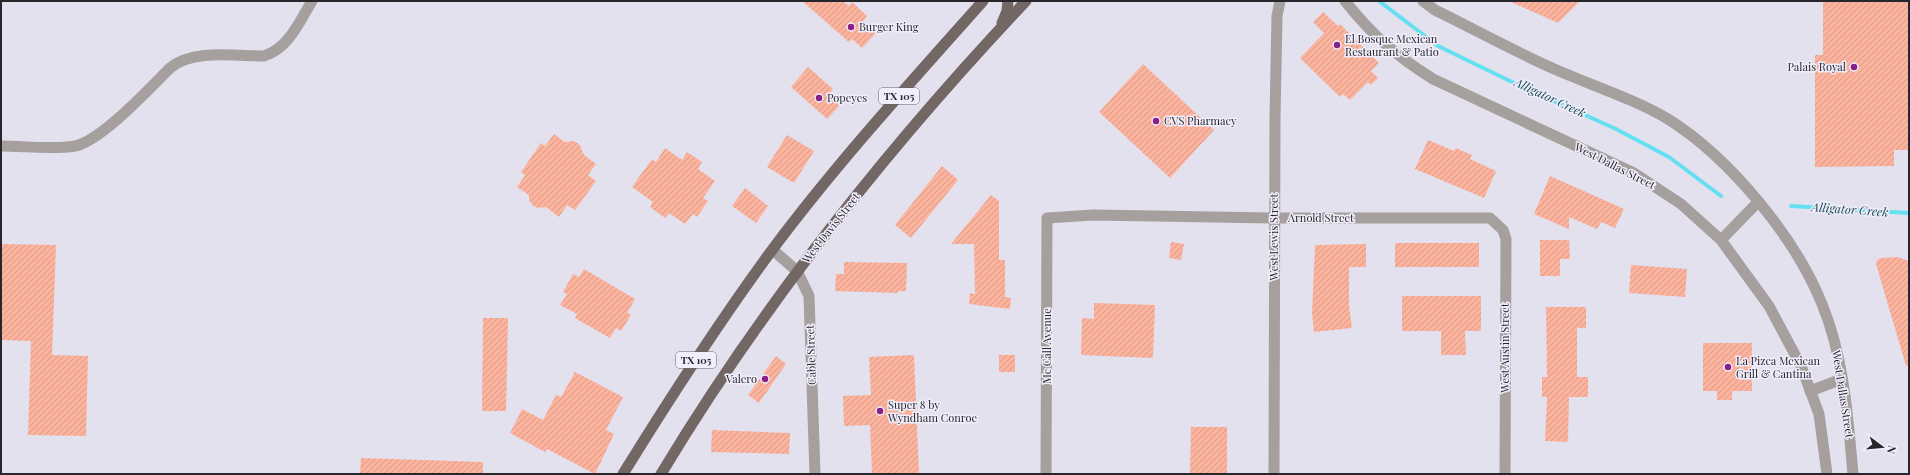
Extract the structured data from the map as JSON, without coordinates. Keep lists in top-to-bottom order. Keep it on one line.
{"streets":{"main road":["TX 105","West Davis Street"],"street":["West Dallas Street","Arnold Street","West Lewis Street","Mc Call Avenue","West Austin Street","Cable Street"]},"crossings":[["TX 105","Cable Street"],["Arnold Street","West Lewis Street"],["Arnold Street","Mc Call Avenue"],["Arnold Street","West Austin Street"],["West Davis Street","Cable Street"]],"water":["Alligator Creek"],"places":["Burger King","El Bosque Mexican Restaurant & Patio","Palais Royal","Popeyes","CVS Pharmacy","La Pizca Mexican Grill & Cantina","Valero","Super 8 by Wyndham Conroe"],"north":"right"}
